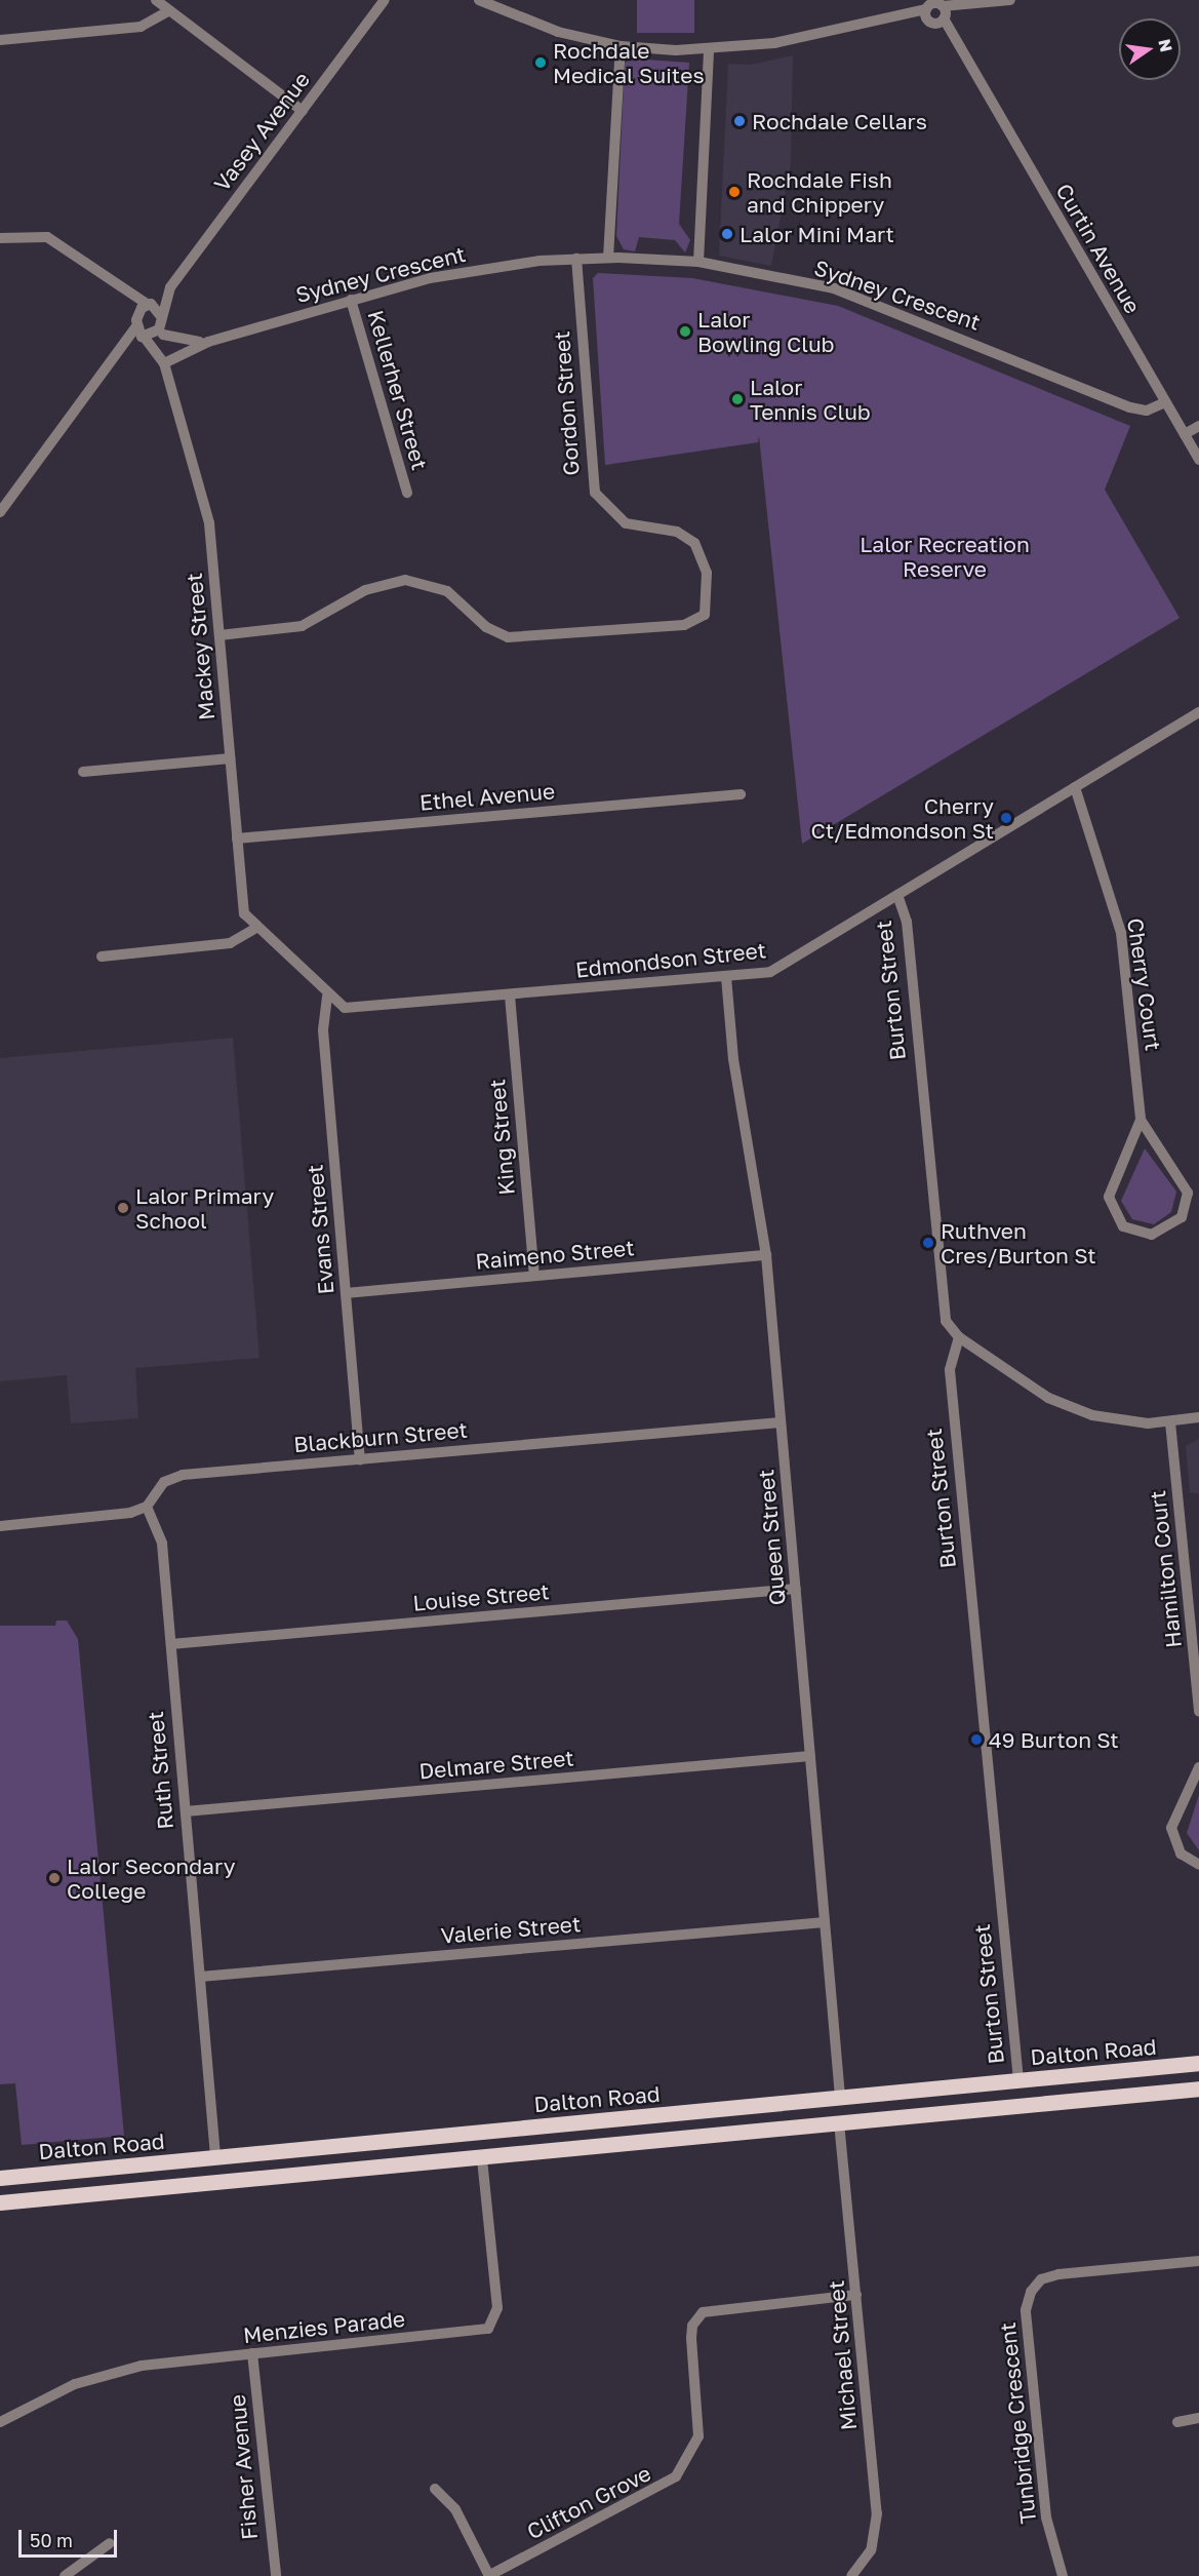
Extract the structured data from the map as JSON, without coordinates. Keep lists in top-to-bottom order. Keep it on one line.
{"streets":{"main road":["Burton Street","Ruth Street","Dalton Road"],"street":["Vasey Avenue","Curtin Avenue","Sydney Crescent","Kellerher Street","Gordon Street","Mackey Street","Ethel Avenue","Edmondson Street","Cherry Court","King Street","Evans Street","Raimeno Street","Blackburn Street","Queen Street","Hamilton Court","Louise Street","Delmare Street","Valerie Street","Menzies Parade","Michael Street","Tunbridge Crescent","Fisher Avenue","Clifton Grove"]},"crossings":[["Vasey Avenue","Sydney Crescent"],["Vasey Avenue","Mackey Street"],["Curtin Avenue","Sydney Crescent"],["Sydney Crescent","Kellerher Street"],["Sydney Crescent","Gordon Street"],["Sydney Crescent","Mackey Street"],["Gordon Street","Mackey Street"],["Mackey Street","Ethel Avenue"],["Mackey Street","Edmondson Street"],["Edmondson Street","Cherry Court"],["Edmondson Street","Burton Street"],["Edmondson Street","King Street"],["Edmondson Street","Evans Street"],["Edmondson Street","Queen Street"],["Burton Street","Dalton Road"],["King Street","Raimeno Street"],["Evans Street","Raimeno Street"],["Evans Street","Blackburn Street"],["Raimeno Street","Queen Street"],["Blackburn Street","Queen Street"],["Blackburn Street","Ruth Street"],["Queen Street","Louise Street"],["Queen Street","Delmare Street"],["Queen Street","Valerie Street"],["Queen Street","Dalton Road"],["Louise Street","Ruth Street"],["Delmare Street","Ruth Street"],["Ruth Street","Valerie Street"],["Ruth Street","Dalton Road"],["Menzies Parade","Fisher Avenue"],["Michael Street","Clifton Grove"]],"parks":["Lalor Recreation Reserve"],"places":["Rochdale Medical Suites","Rochdale Cellars","Rochdale Fish and Chippery","Lalor Mini Mart","Lalor Bowling Club","Lalor Tennis Club","Cherry Ct/Edmondson St","Lalor Primary School","Ruthven Cres/Burton St","49 Burton St","Lalor Secondary College"],"scale_bar":"50 m","north":"right"}
